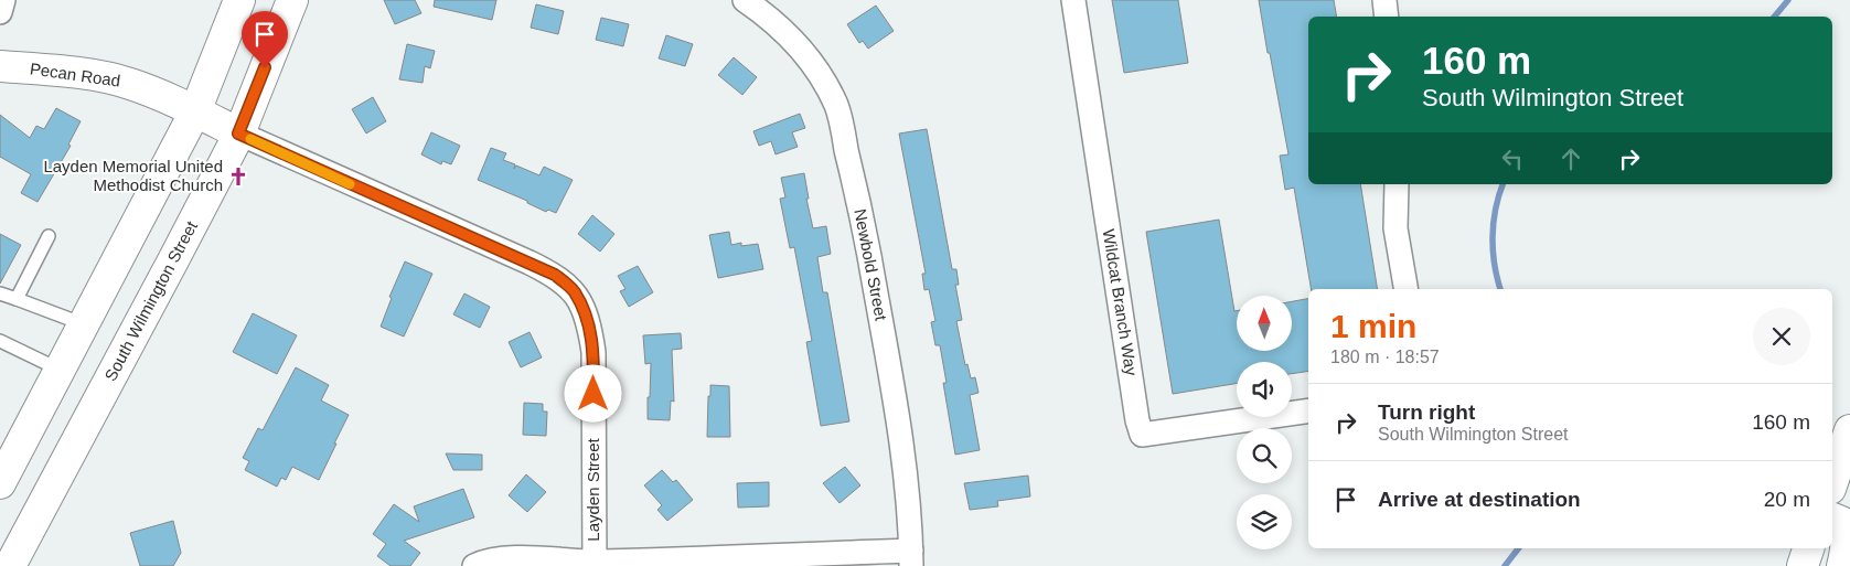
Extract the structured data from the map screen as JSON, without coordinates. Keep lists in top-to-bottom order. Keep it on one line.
{"streets":{"main road":["Pecan Road","South Wilmington Street"],"street":["Newbold Street","Wildcat Branch Way","Layden Street"]},"crossings":[["Pecan Road","South Wilmington Street"],["Pecan Road","Layden Street"],["South Wilmington Street","Layden Street"]],"places":{"church":["Layden Memorial United Methodist Church"]},"north":"top","page":{"turn":["160 m","South Wilmington Street"],"heading":["1 min","180 m · 18:57"],"list":[{"name":"Turn right","note":"South Wilmington Street","value":"160 m"},{"name":"Arrive at destination","value":"20 m"}]}}
